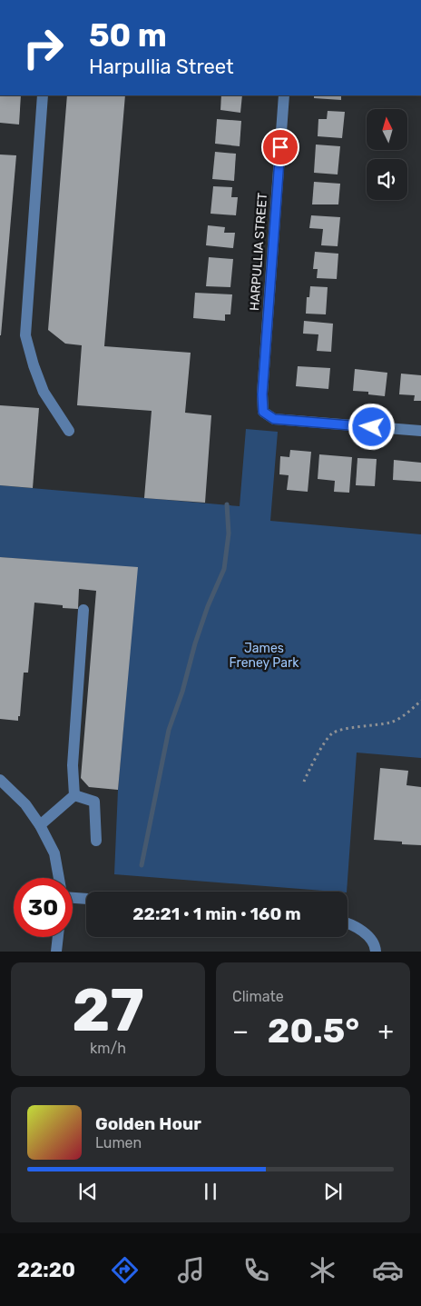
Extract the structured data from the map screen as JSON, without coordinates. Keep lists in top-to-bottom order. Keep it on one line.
{"streets":{"street":["HARPULLIA STREET"]},"parks":["James Freney Park"],"north":"top","page":{"turn":["50 m","Harpullia Street"],"limit":"30","trip":"22:21 · 1 min · 160 m","tile":[["27","km/h"],"Climate"],"heat":["−","20.5°","+"],"song":["Golden Hour","Lumen"],"tabs":"22:20"}}
